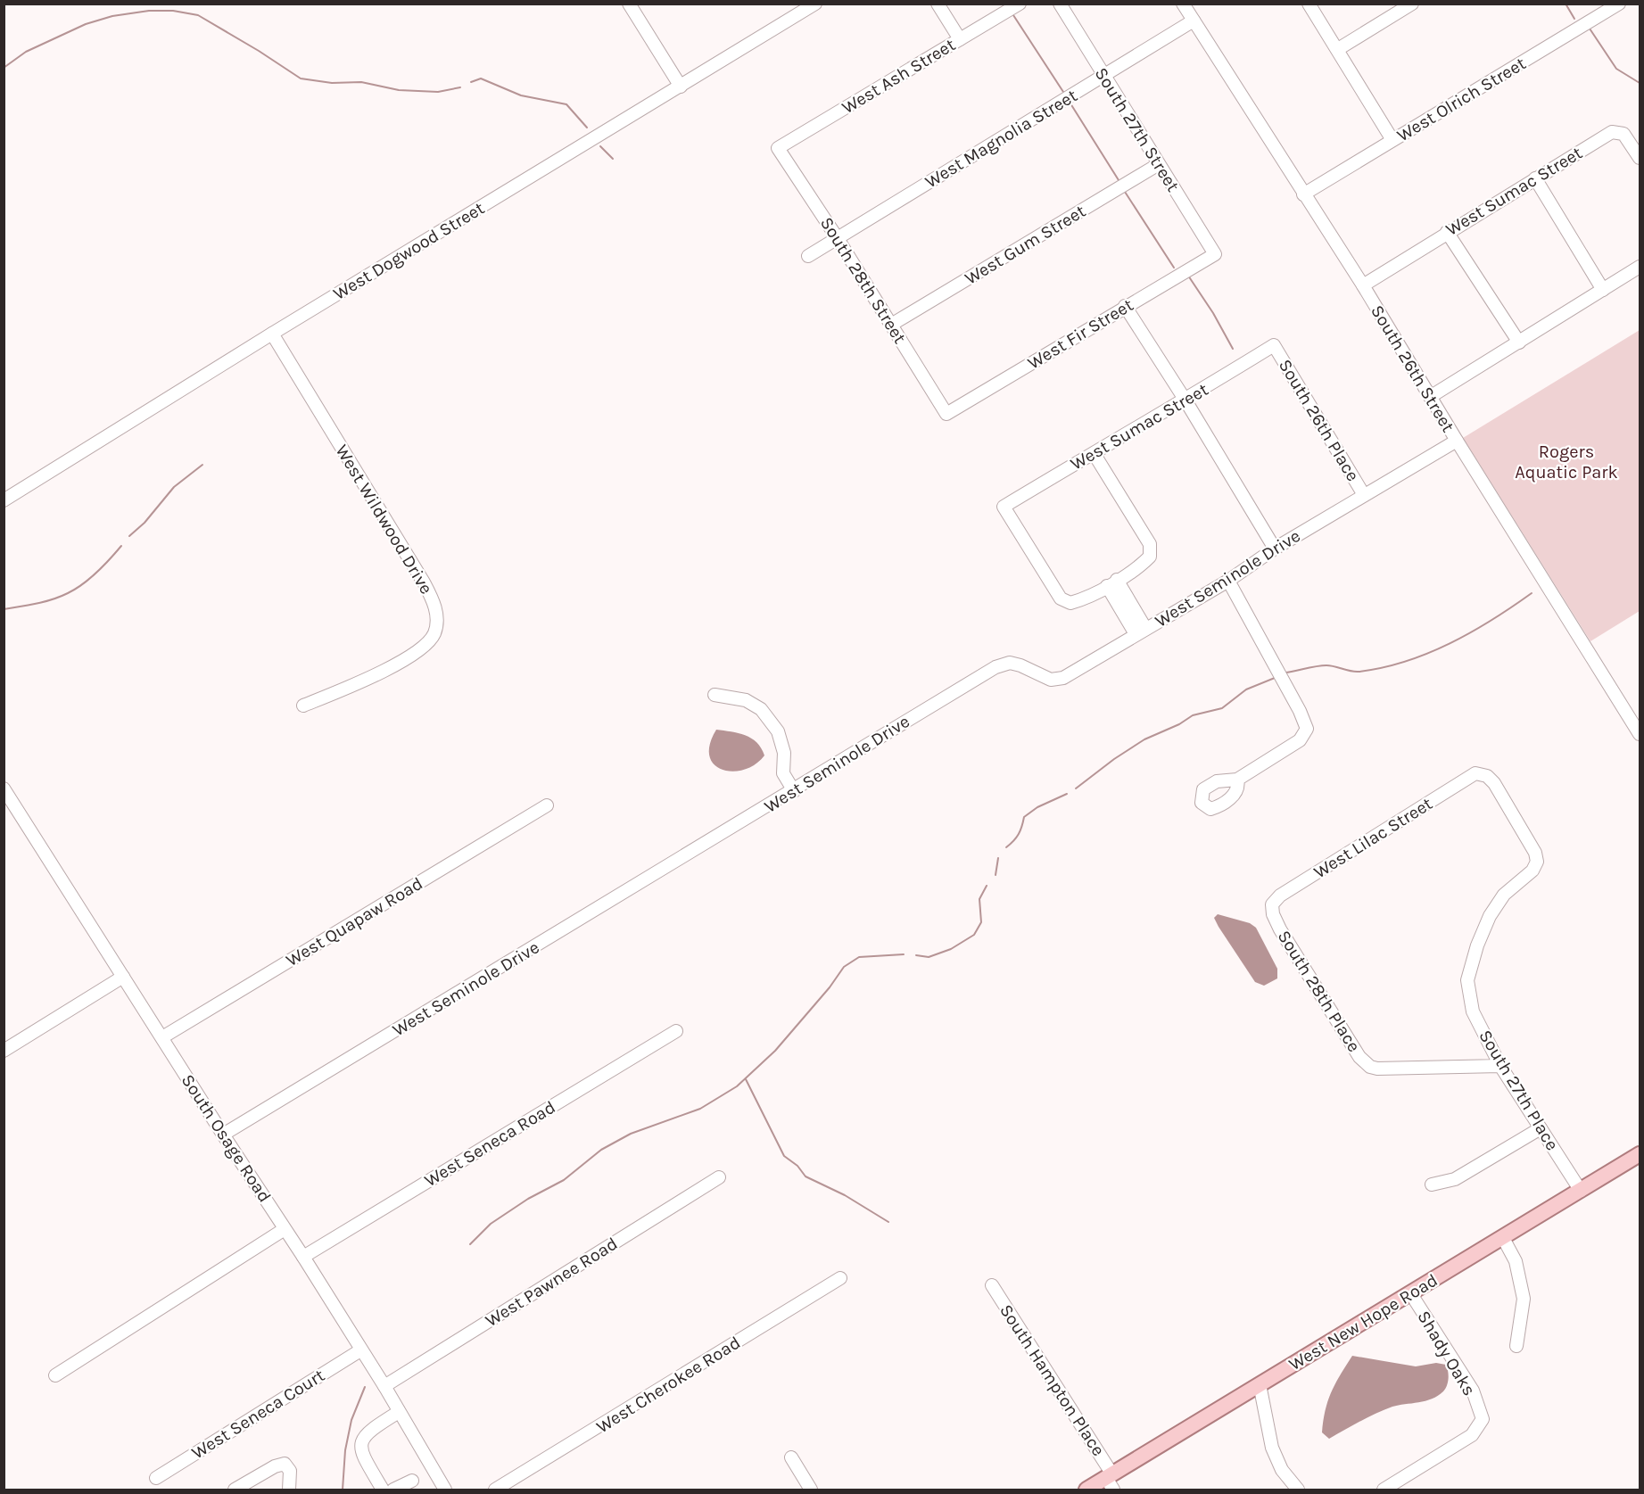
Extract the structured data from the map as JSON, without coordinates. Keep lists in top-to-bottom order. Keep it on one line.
{"streets":{"main road":["West New Hope Road"],"street":["West Ash Street","West Olrich Street","South 27th Street","West Magnolia Street","West Sumac Street","West Gum Street","West Dogwood Street","South 28th Street","West Fir Street","South 26th Street","South 26th Place","West Wildwood Drive","West Seminole Drive","West Lilac Street","West Quapaw Road","South 28th Place","South 27th Place","South Osage Road","West Seneca Road","West Pawnee Road","Shady Oaks","South Hampton Place","West Cherokee Road","West Seneca Court"]},"crossings":[["West Ash Street","South 28th Street"],["West Olrich Street","South 26th Street"],["South 27th Street","West Magnolia Street"],["South 27th Street","West Gum Street"],["South 27th Street","West Fir Street"],["West Magnolia Street","South 28th Street"],["West Magnolia Street","South 26th Street"],["West Sumac Street","South 26th Street"],["West Sumac Street","South 26th Place"],["West Gum Street","South 28th Street"],["West Dogwood Street","West Wildwood Drive"],["South 28th Street","West Fir Street"],["South 26th Street","West Seminole Drive"],["South 26th Place","West Seminole Drive"],["West Seminole Drive","South Osage Road"],["West Lilac Street","South 28th Place"],["West Lilac Street","South 27th Place"],["West Quapaw Road","South Osage Road"],["South 28th Place","South 27th Place"],["South 27th Place","West New Hope Road"],["South Osage Road","West Seneca Road"],["South Osage Road","West Pawnee Road"],["South Osage Road","West Seneca Court"],["West New Hope Road","Shady Oaks"],["West New Hope Road","South Hampton Place"]],"parks":["Rogers Aquatic Park"]}
